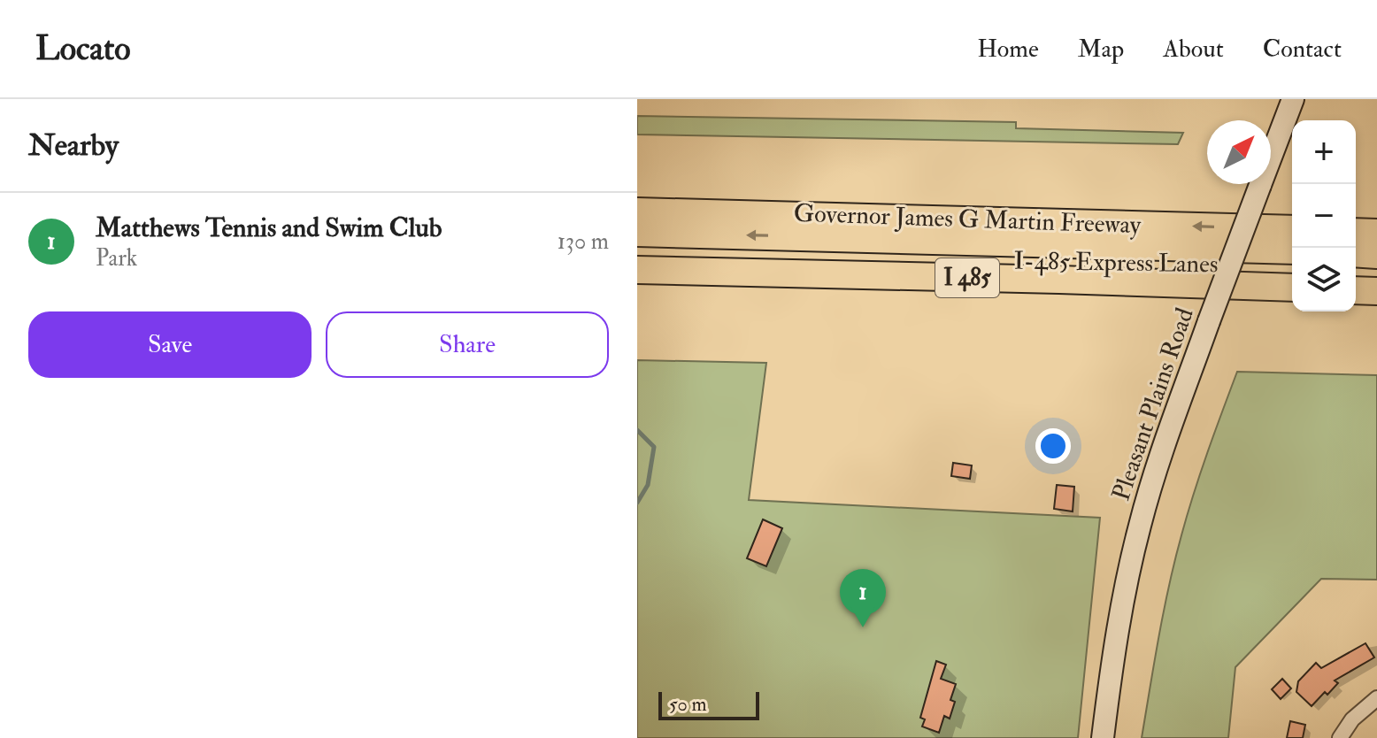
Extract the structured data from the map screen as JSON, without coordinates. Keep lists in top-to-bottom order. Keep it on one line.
{"streets":{"highway":["Governor James G Martin Freeway","I-485 Express Lanes","I 485"],"street":["Pleasant Plains Road"]},"scale_bar":"50 m","north":"top right","page":{"header":"Locato","nav":["Home","Map","About","Contact"],"heading":"Nearby","map_buttons":["+","−"],"list":[{"mark":"1","name":"Matthews Tennis and Swim Club","note":"Park","value":"130 m"}],"buttons":["Save","Share"],"pins":"1","scale":"50 m"}}
